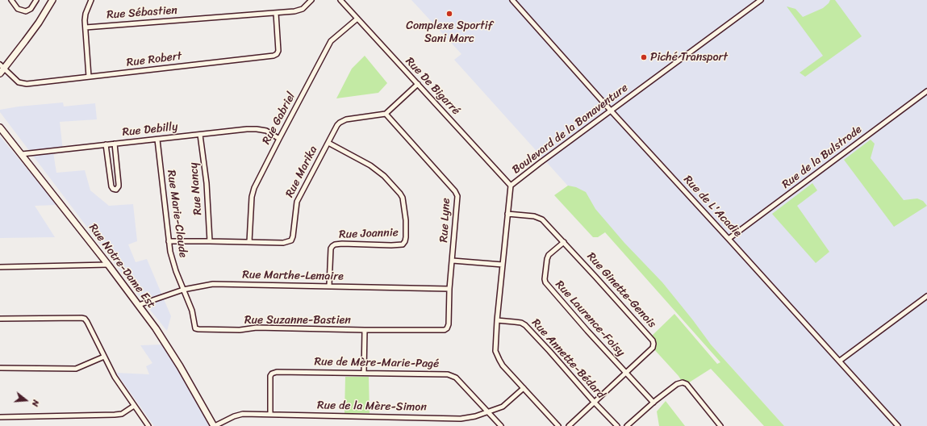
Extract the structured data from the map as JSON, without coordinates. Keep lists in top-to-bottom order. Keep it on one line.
{"streets":{"street":["Rue Sébastien","Rue Robert","Rue De Bigarré","Rue Gabriel","Boulevard de la Bonaventure","Rue Debilly","Rue de la Bulstrode","Rue Marika","Rue Nancy","Rue de L'Acadie","Rue Marie-Claude","Rue Lyne","Rue Joannie","Rue Notre-Dame Est","Rue Marthe-Lemaire","Rue Ginette-Genois","Rue Laurence-Foisy","Rue Suzanne-Bastien","Rue Annette-Bédard","Rue de Mère-Marie-Pagé","Rue de la Mère-Simon"]},"crossings":[["Rue Sébastien","Rue Robert"],["Rue De Bigarré","Rue Gabriel"],["Rue De Bigarré","Boulevard de la Bonaventure"],["Rue Gabriel","Rue Debilly"],["Rue Gabriel","Rue Marika"],["Boulevard de la Bonaventure","Rue de L'Acadie"],["Boulevard de la Bonaventure","Rue Ginette-Genois"],["Boulevard de la Bonaventure","Rue Annette-Bédard"],["Boulevard de la Bonaventure","Rue de la Mère-Simon"],["Rue Debilly","Rue Nancy"],["Rue Debilly","Rue Marie-Claude"],["Rue Debilly","Rue Notre-Dame Est"],["Rue de la Bulstrode","Rue de L'Acadie"],["Rue Marika","Rue Nancy"],["Rue Marika","Rue Marie-Claude"],["Rue Marika","Rue Lyne"],["Rue Marika","Rue Joannie"],["Rue Marie-Claude","Rue Marthe-Lemaire"],["Rue Marie-Claude","Rue Suzanne-Bastien"],["Rue Lyne","Rue Marthe-Lemaire"],["Rue Lyne","Rue Suzanne-Bastien"],["Rue Joannie","Rue Marthe-Lemaire"],["Rue Notre-Dame Est","Rue Marthe-Lemaire"],["Rue Notre-Dame Est","Rue de la Mère-Simon"],["Rue Marthe-Lemaire","Rue Suzanne-Bastien"],["Rue Ginette-Genois","Rue Laurence-Foisy"],["Rue Ginette-Genois","Rue Annette-Bédard"],["Rue de Mère-Marie-Pagé","Rue de la Mère-Simon"]],"places":["Complexe Sportif Sani Marc","Piché Transport"],"north":"right"}
